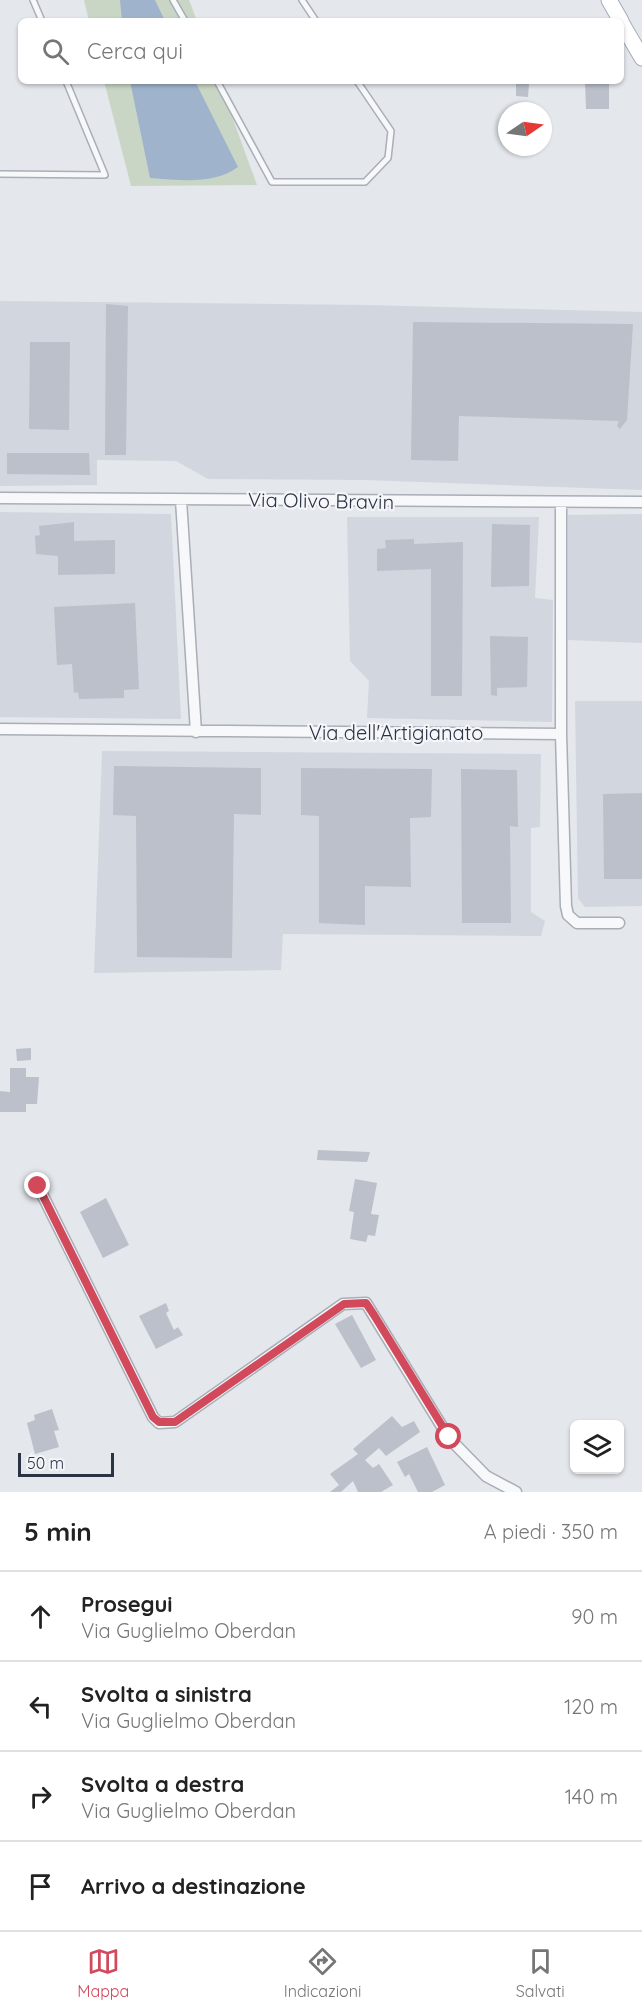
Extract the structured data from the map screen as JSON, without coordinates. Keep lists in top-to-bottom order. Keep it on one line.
{"streets":{"street":["Via Olivo Bravin","Via dell'Artigianato"]},"scale_bar":"50 m","north":"right","page":{"search":"Cerca qui","scale":"50 m","heading":["5 min","A piedi · 350 m"],"list":[["Prosegui","Via Guglielmo Oberdan","90 m"],["Svolta a sinistra","Via Guglielmo Oberdan","120 m"],["Svolta a destra","Via Guglielmo Oberdan","140 m"],"Arrivo a destinazione"],"nav":["Mappa","Indicazioni","Salvati"]}}
